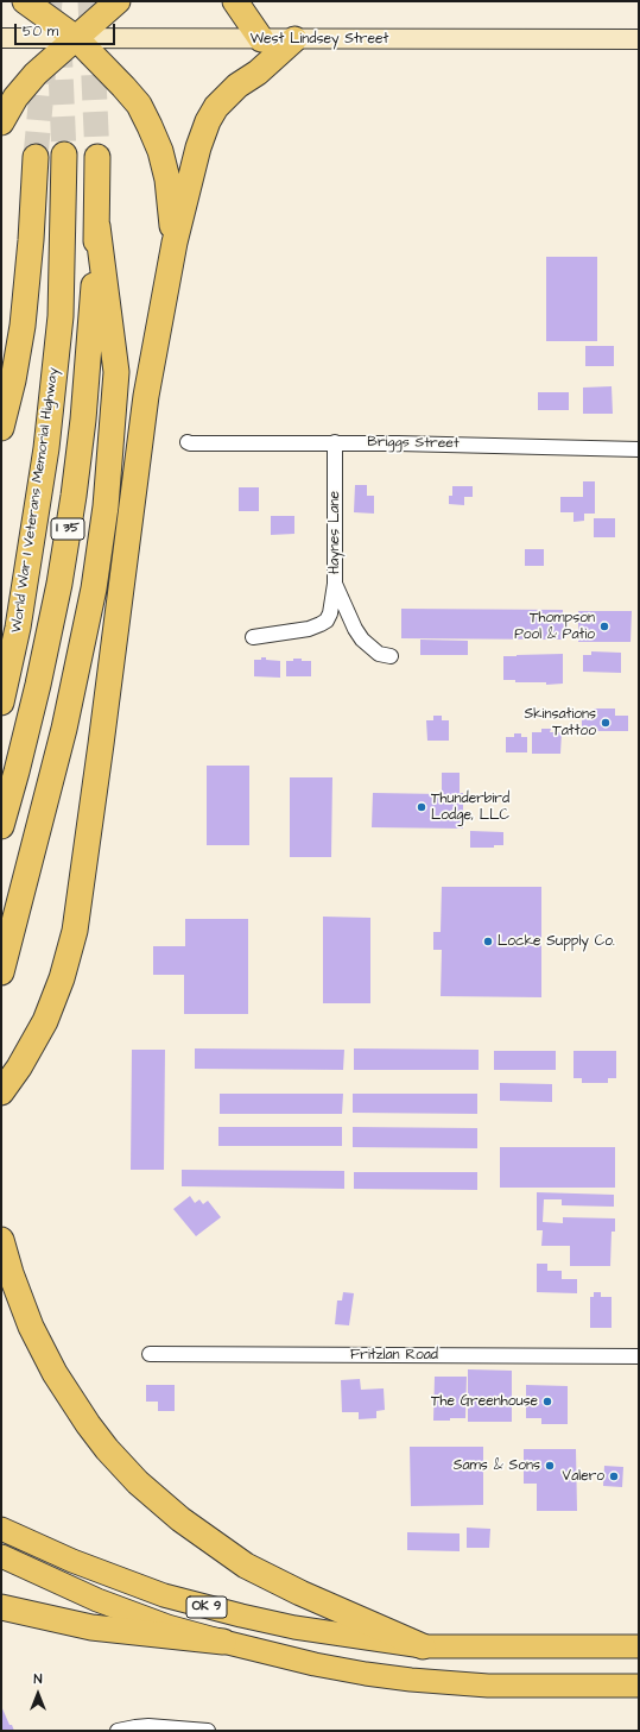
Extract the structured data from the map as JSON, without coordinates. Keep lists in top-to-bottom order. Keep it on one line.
{"streets":{"highway":["World War I Veterans Memorial Highway","I 35","OK 9"],"main road":["West Lindsey Street"],"street":["Briggs Street","Haynes Lane","Fritzlan Road"]},"crossings":[["Briggs Street","Haynes Lane"]],"places":["Thompson Pool & Patio","Skinsations Tattoo","Thunderbird Lodge, LLC","Locke Supply Co.","The Greenhouse","Sams & Sons","Valero"],"scale_bar":"50 m","north":"top"}
